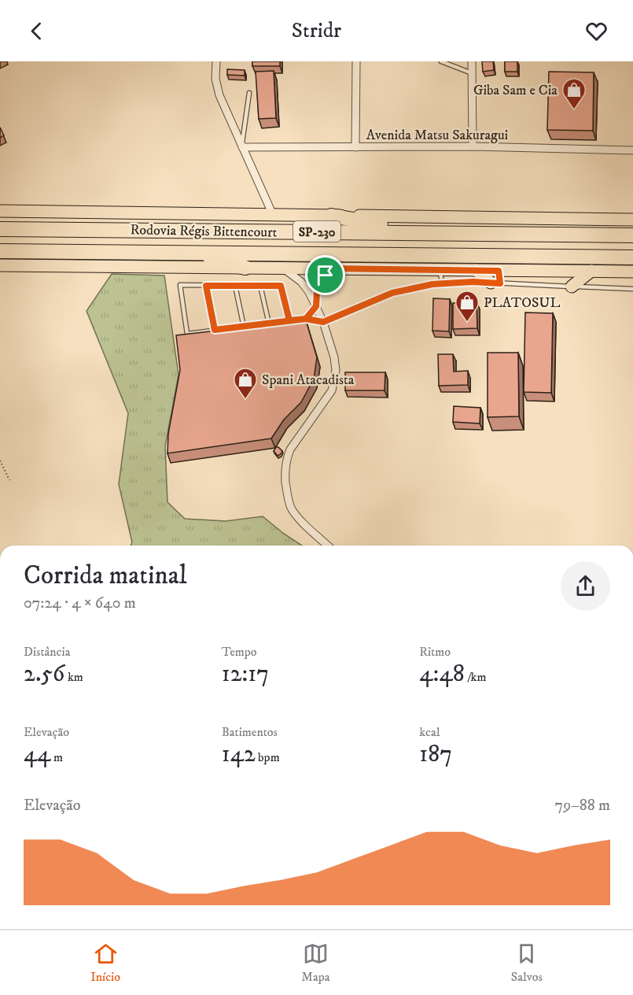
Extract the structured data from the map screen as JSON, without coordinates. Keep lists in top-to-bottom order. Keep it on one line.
{"streets":{"highway":["Rodovia Régis Bittencourt","SP-230"],"street":["Avenida Matsu Sakuragui"]},"places":{"shop":["Giba Sam e Cia","PLATOSUL","Spani Atacadista"]},"page":{"header":"Stridr","heading":["Corrida matinal","07:24 · 4 × 640 m"],"stats":[["Distância","2.56 km"],["Tempo","12:17"],["Ritmo","4:48 /km"],["Elevação","44 m"],["Batimentos","142 bpm"],["kcal","187"]],"chart":["Elevação","79–88 m"],"tabs":["Início","Mapa","Salvos"]}}
